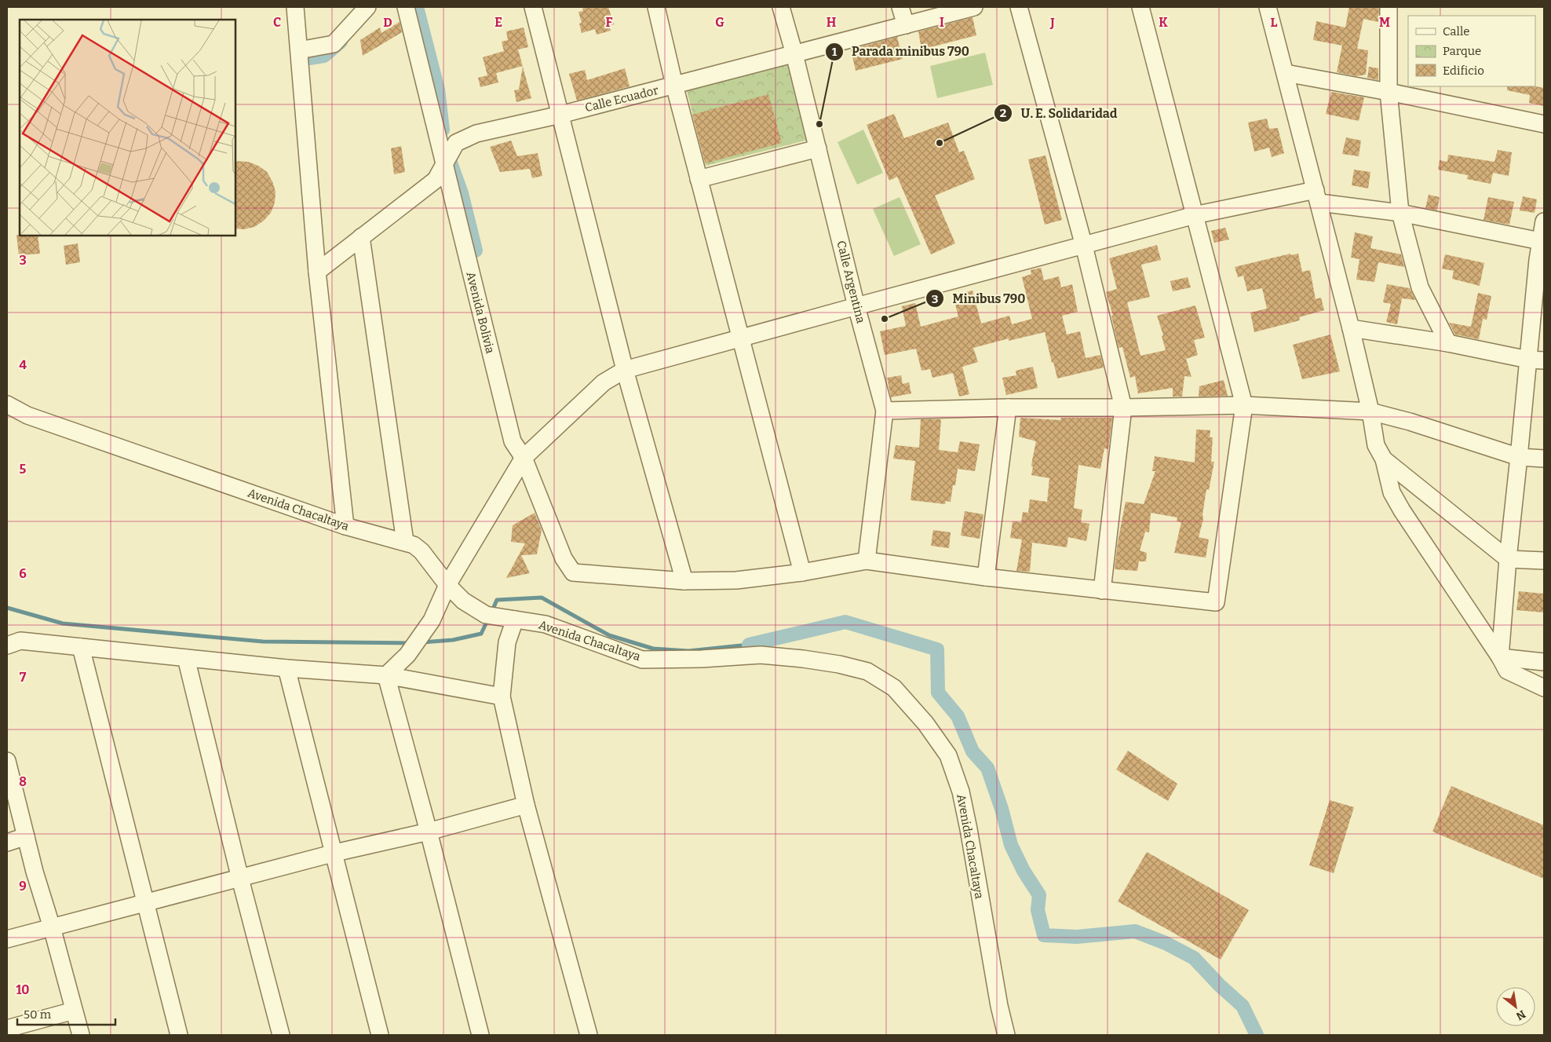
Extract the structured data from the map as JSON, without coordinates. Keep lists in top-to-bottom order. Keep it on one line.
{"streets":{"street":["Calle Ecuador","Calle Argentina","Avenida Bolivia","Avenida Chacaltaya"]},"crossings":[["Calle Ecuador","Calle Argentina"],["Calle Ecuador","Avenida Bolivia"]],"places":["Parada minibus 790","U. E. Solidaridad","Minibus 790"],"legend":["Calle","Parque","Edificio"],"scale_bar":"50 m","north":"bottom right","grid":{"columns":["C","D","E","F","G","H","I","J","K","L","M"],"rows":["3","4","5","6","7","8","9","10"]}}
